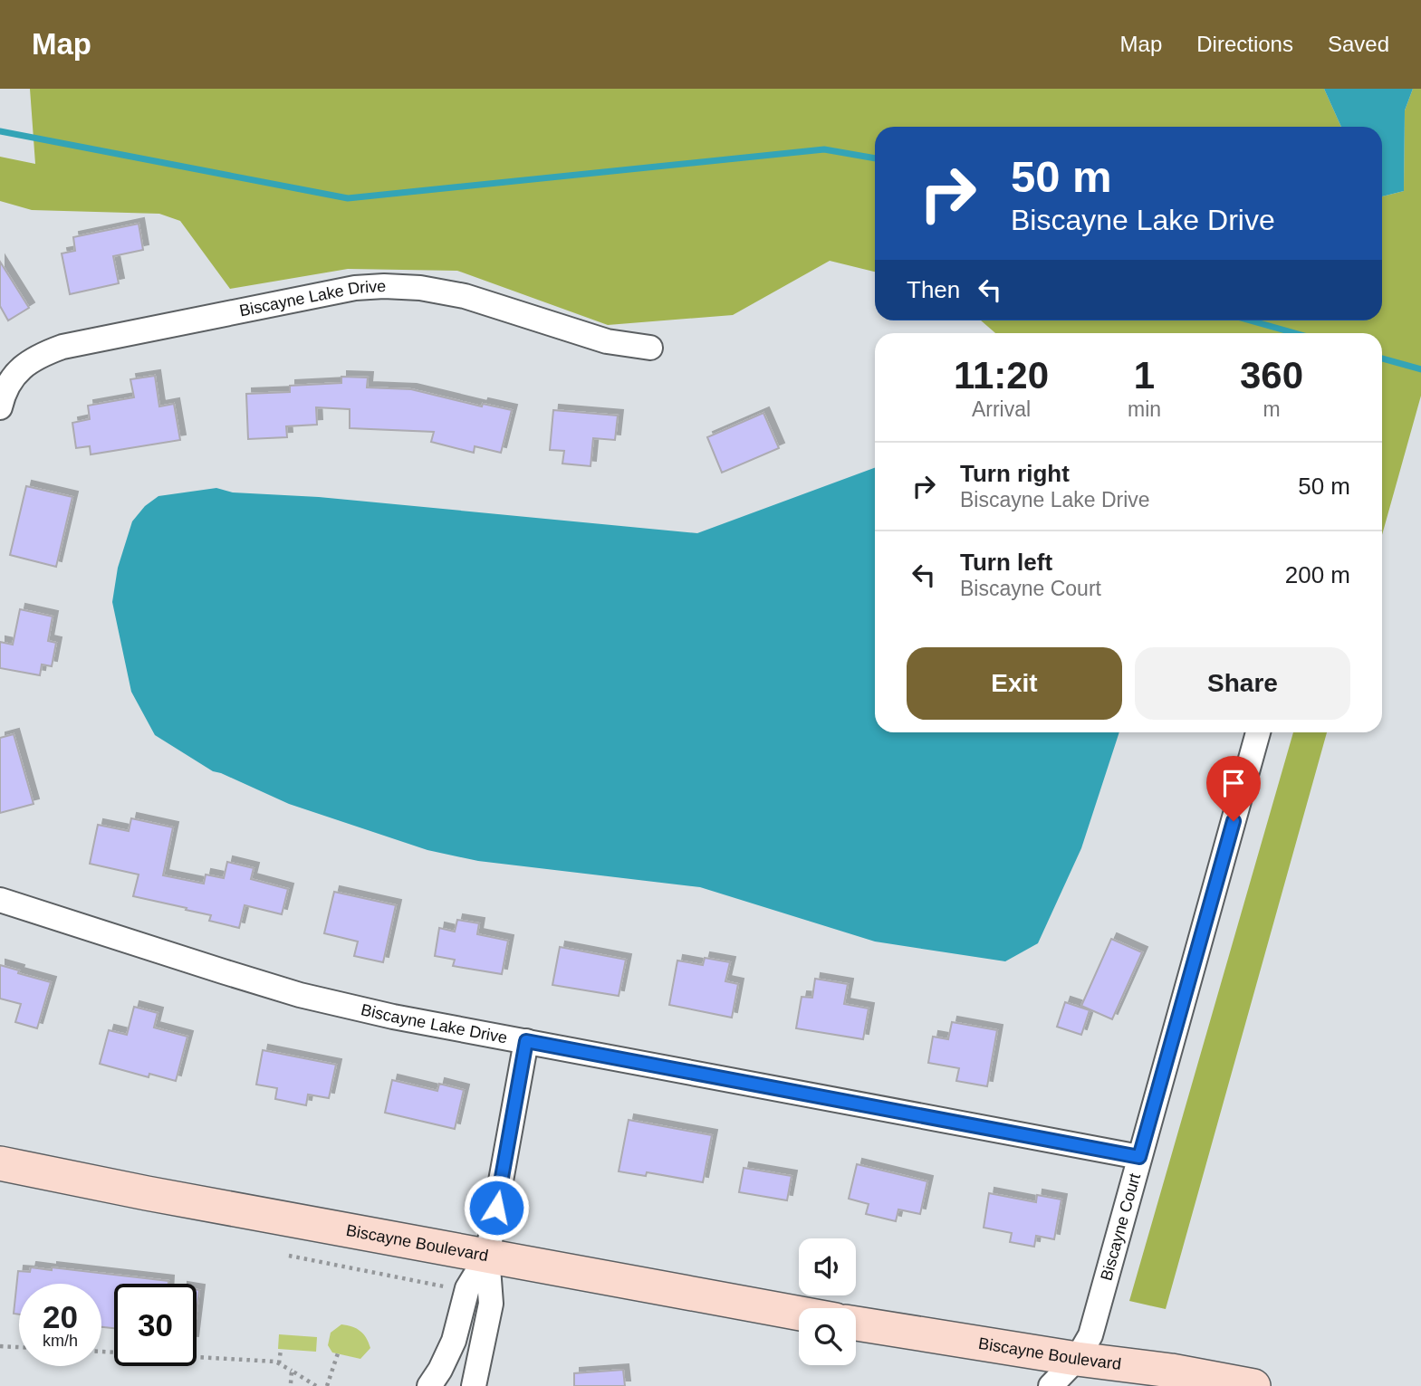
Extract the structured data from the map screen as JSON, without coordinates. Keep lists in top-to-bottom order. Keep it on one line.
{"streets":{"street":["Biscayne Lake Drive","Biscayne Court","Biscayne Boulevard"]},"crossings":[["Biscayne Lake Drive","Biscayne Court"],["Biscayne Court","Biscayne Boulevard"]],"page":{"header":"Map","nav":["Map","Directions","Saved"],"turn":["50 m","Biscayne Lake Drive"],"then":"Then","eta":["11:20","Arrival","1","min","360","m"],"list":[{"name":"Turn right","note":"Biscayne Lake Drive","value":"50 m"},{"name":"Turn left","note":"Biscayne Court","value":"200 m"}],"buttons":["Exit","Share"],"speed":"20 km/h","limit":"30"}}
